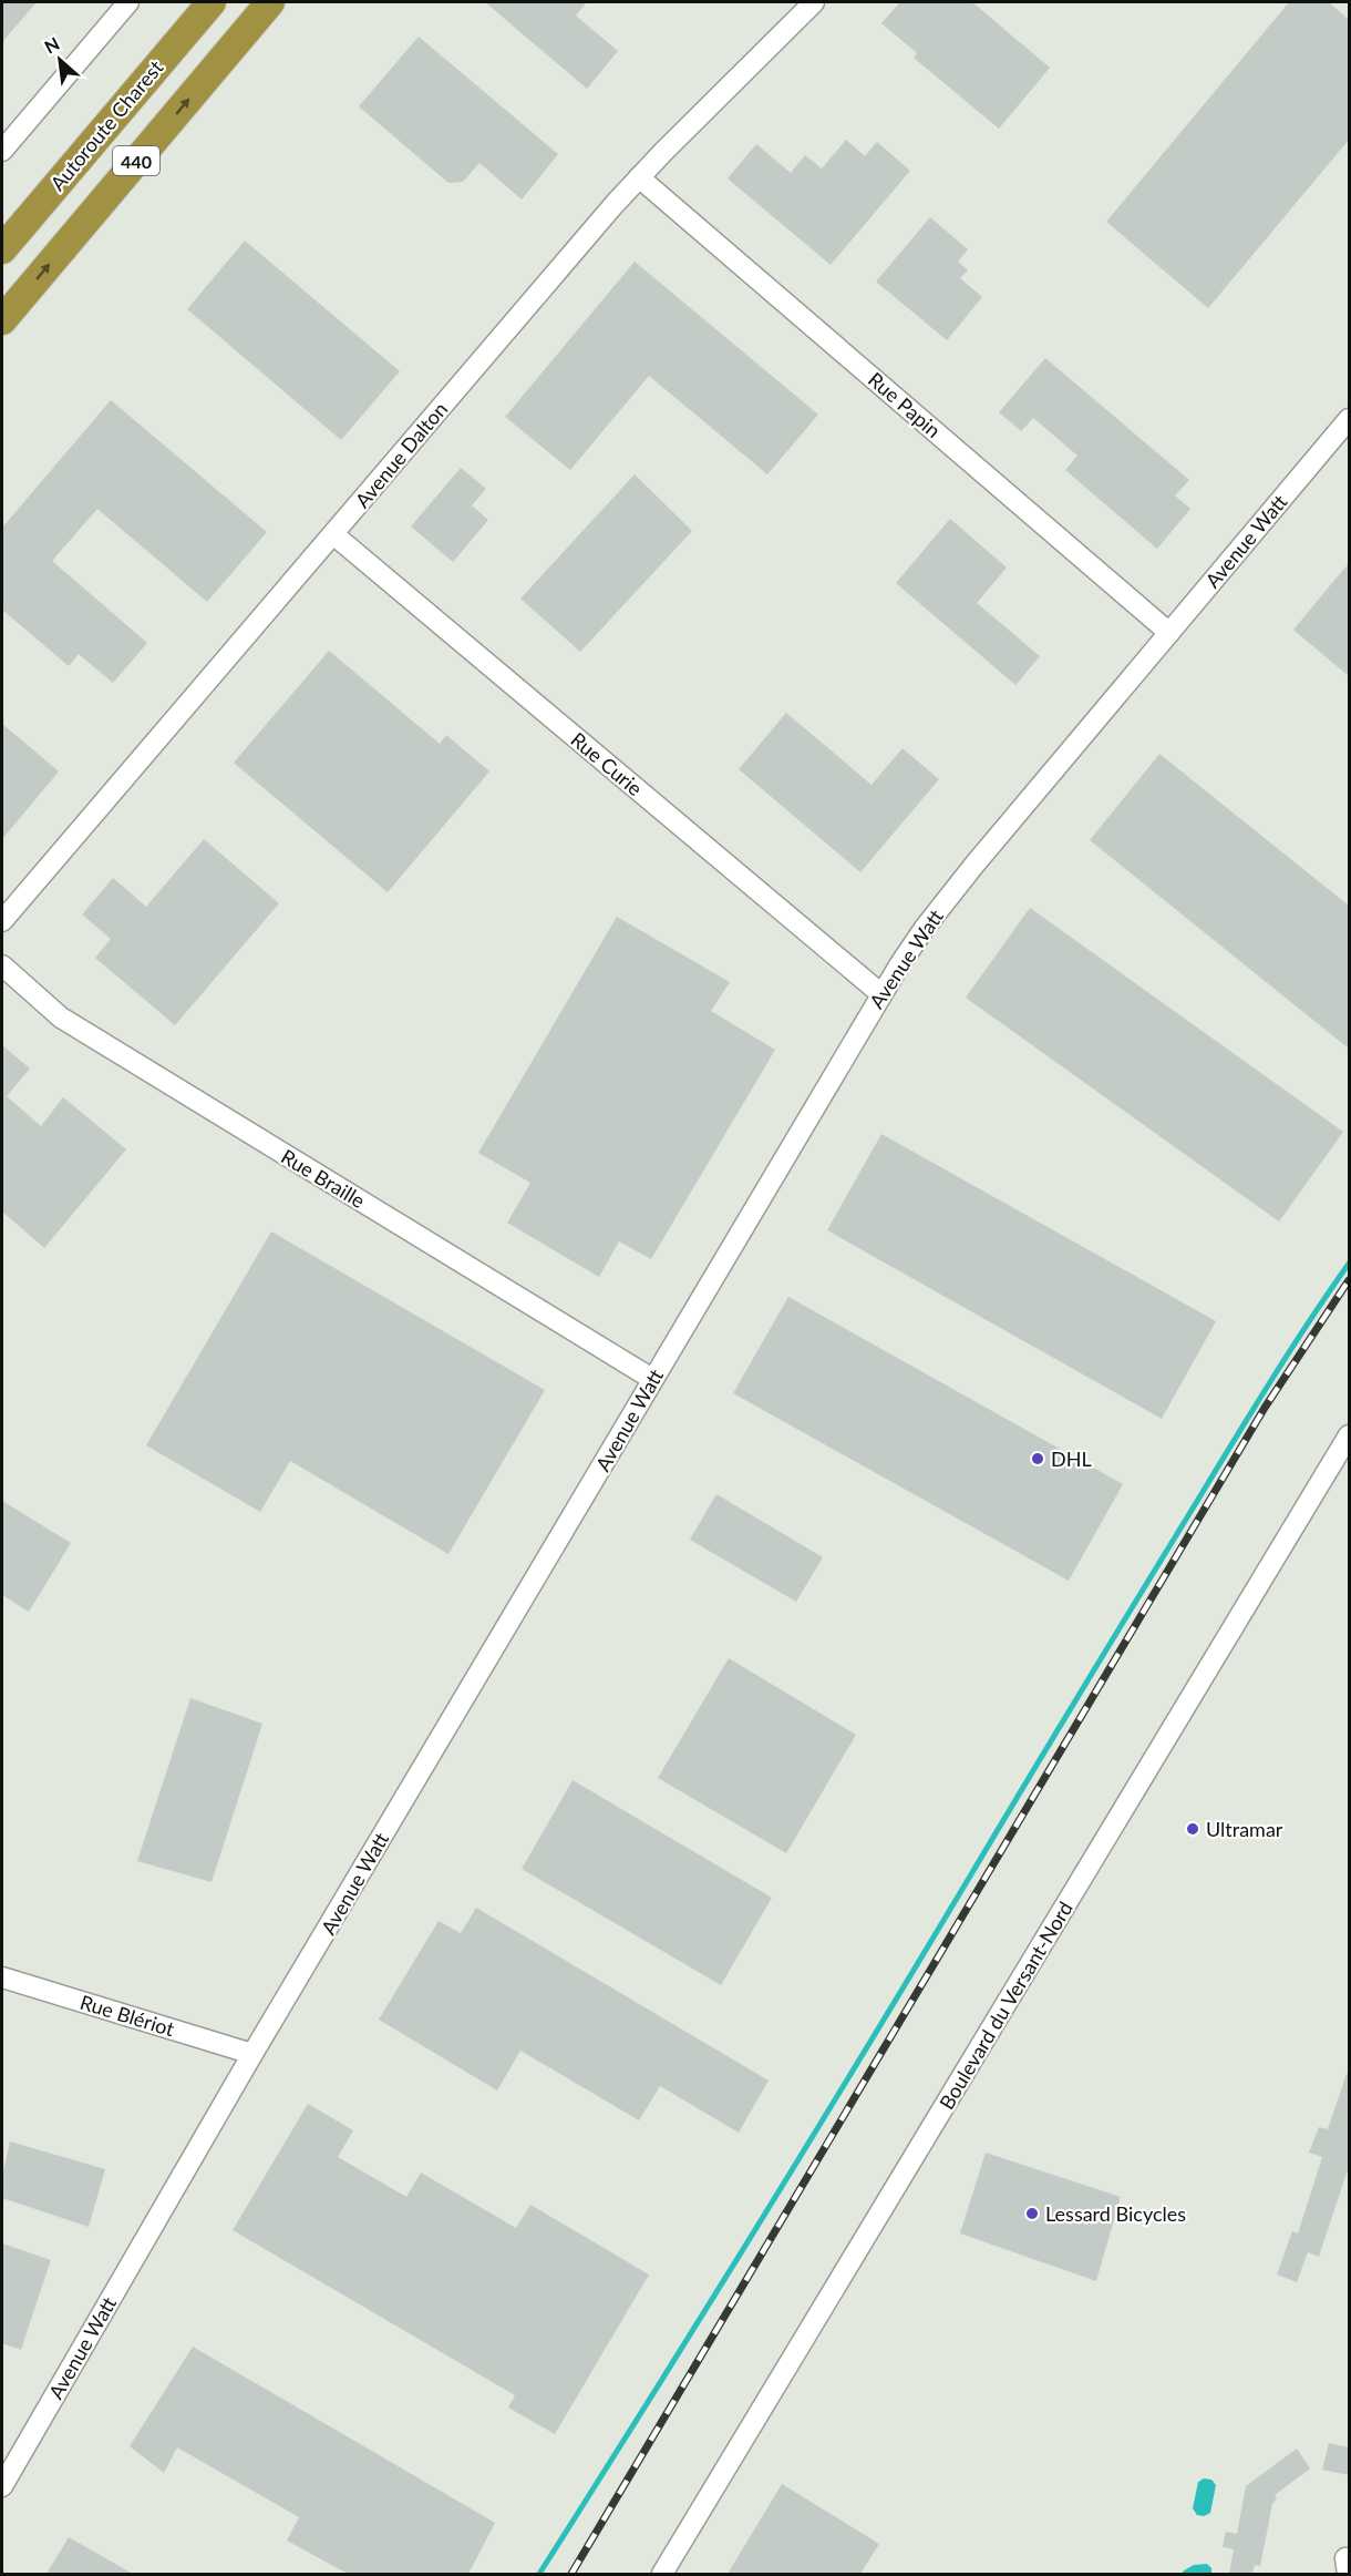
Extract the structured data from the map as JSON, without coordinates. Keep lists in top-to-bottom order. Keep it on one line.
{"streets":{"highway":["Autoroute Charest","440"],"street":["Rue Papin","Avenue Dalton","Avenue Watt","Rue Curie","Rue Braille","Boulevard du Versant-Nord","Rue Blériot"]},"crossings":[["Rue Papin","Avenue Dalton"],["Rue Papin","Avenue Watt"],["Avenue Dalton","Rue Curie"],["Avenue Watt","Rue Curie"],["Avenue Watt","Rue Braille"],["Avenue Watt","Rue Blériot"]],"places":["DHL","Ultramar","Lessard Bicycles"],"north":"top left"}
